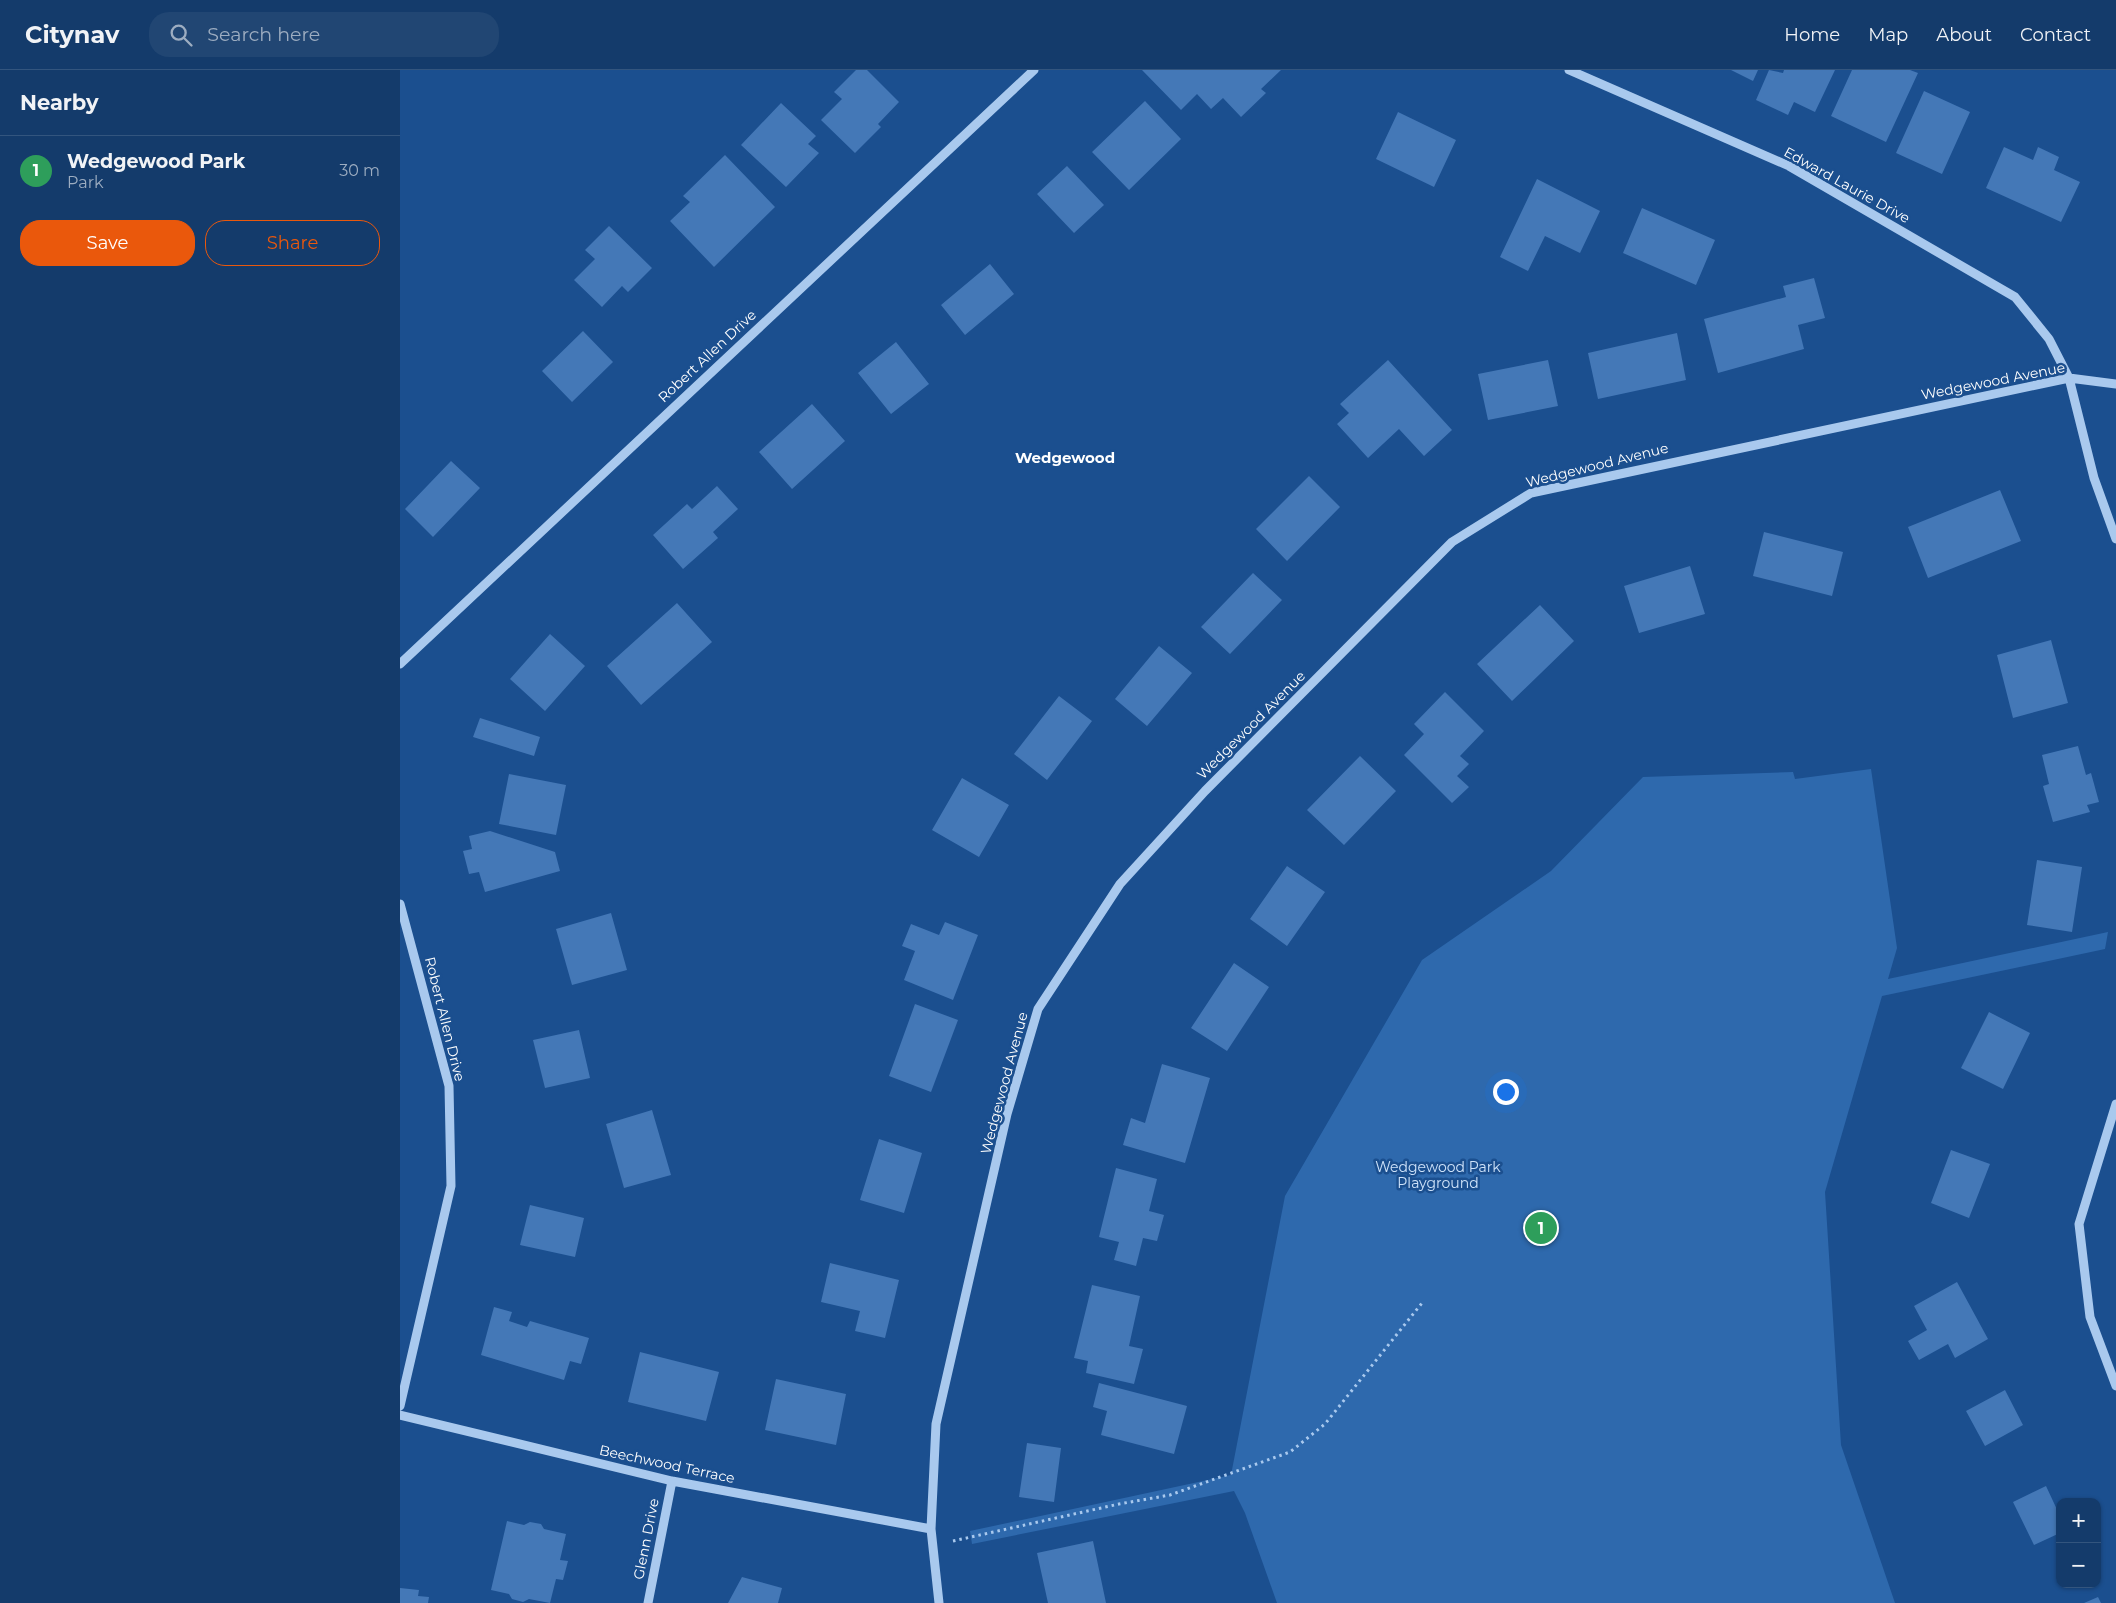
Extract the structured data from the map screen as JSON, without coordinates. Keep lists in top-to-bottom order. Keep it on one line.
{"streets":{"street":["Edward Laurie Drive","Robert Allen Drive","Wedgewood Avenue","Beechwood Terrace","Glenn Drive"]},"crossings":[["Edward Laurie Drive","Wedgewood Avenue"],["Wedgewood Avenue","Beechwood Terrace"],["Beechwood Terrace","Glenn Drive"]],"districts":["Wedgewood"],"parks":["Wedgewood Park Playground"],"page":{"header":"Citynav","search":"Search here","nav":["Home","Map","About","Contact"],"heading":"Nearby","list":[{"mark":"1","name":"Wedgewood Park","note":"Park","value":"30 m"}],"buttons":["Save","Share"],"pins":"1","map_buttons":["+","−"]}}
